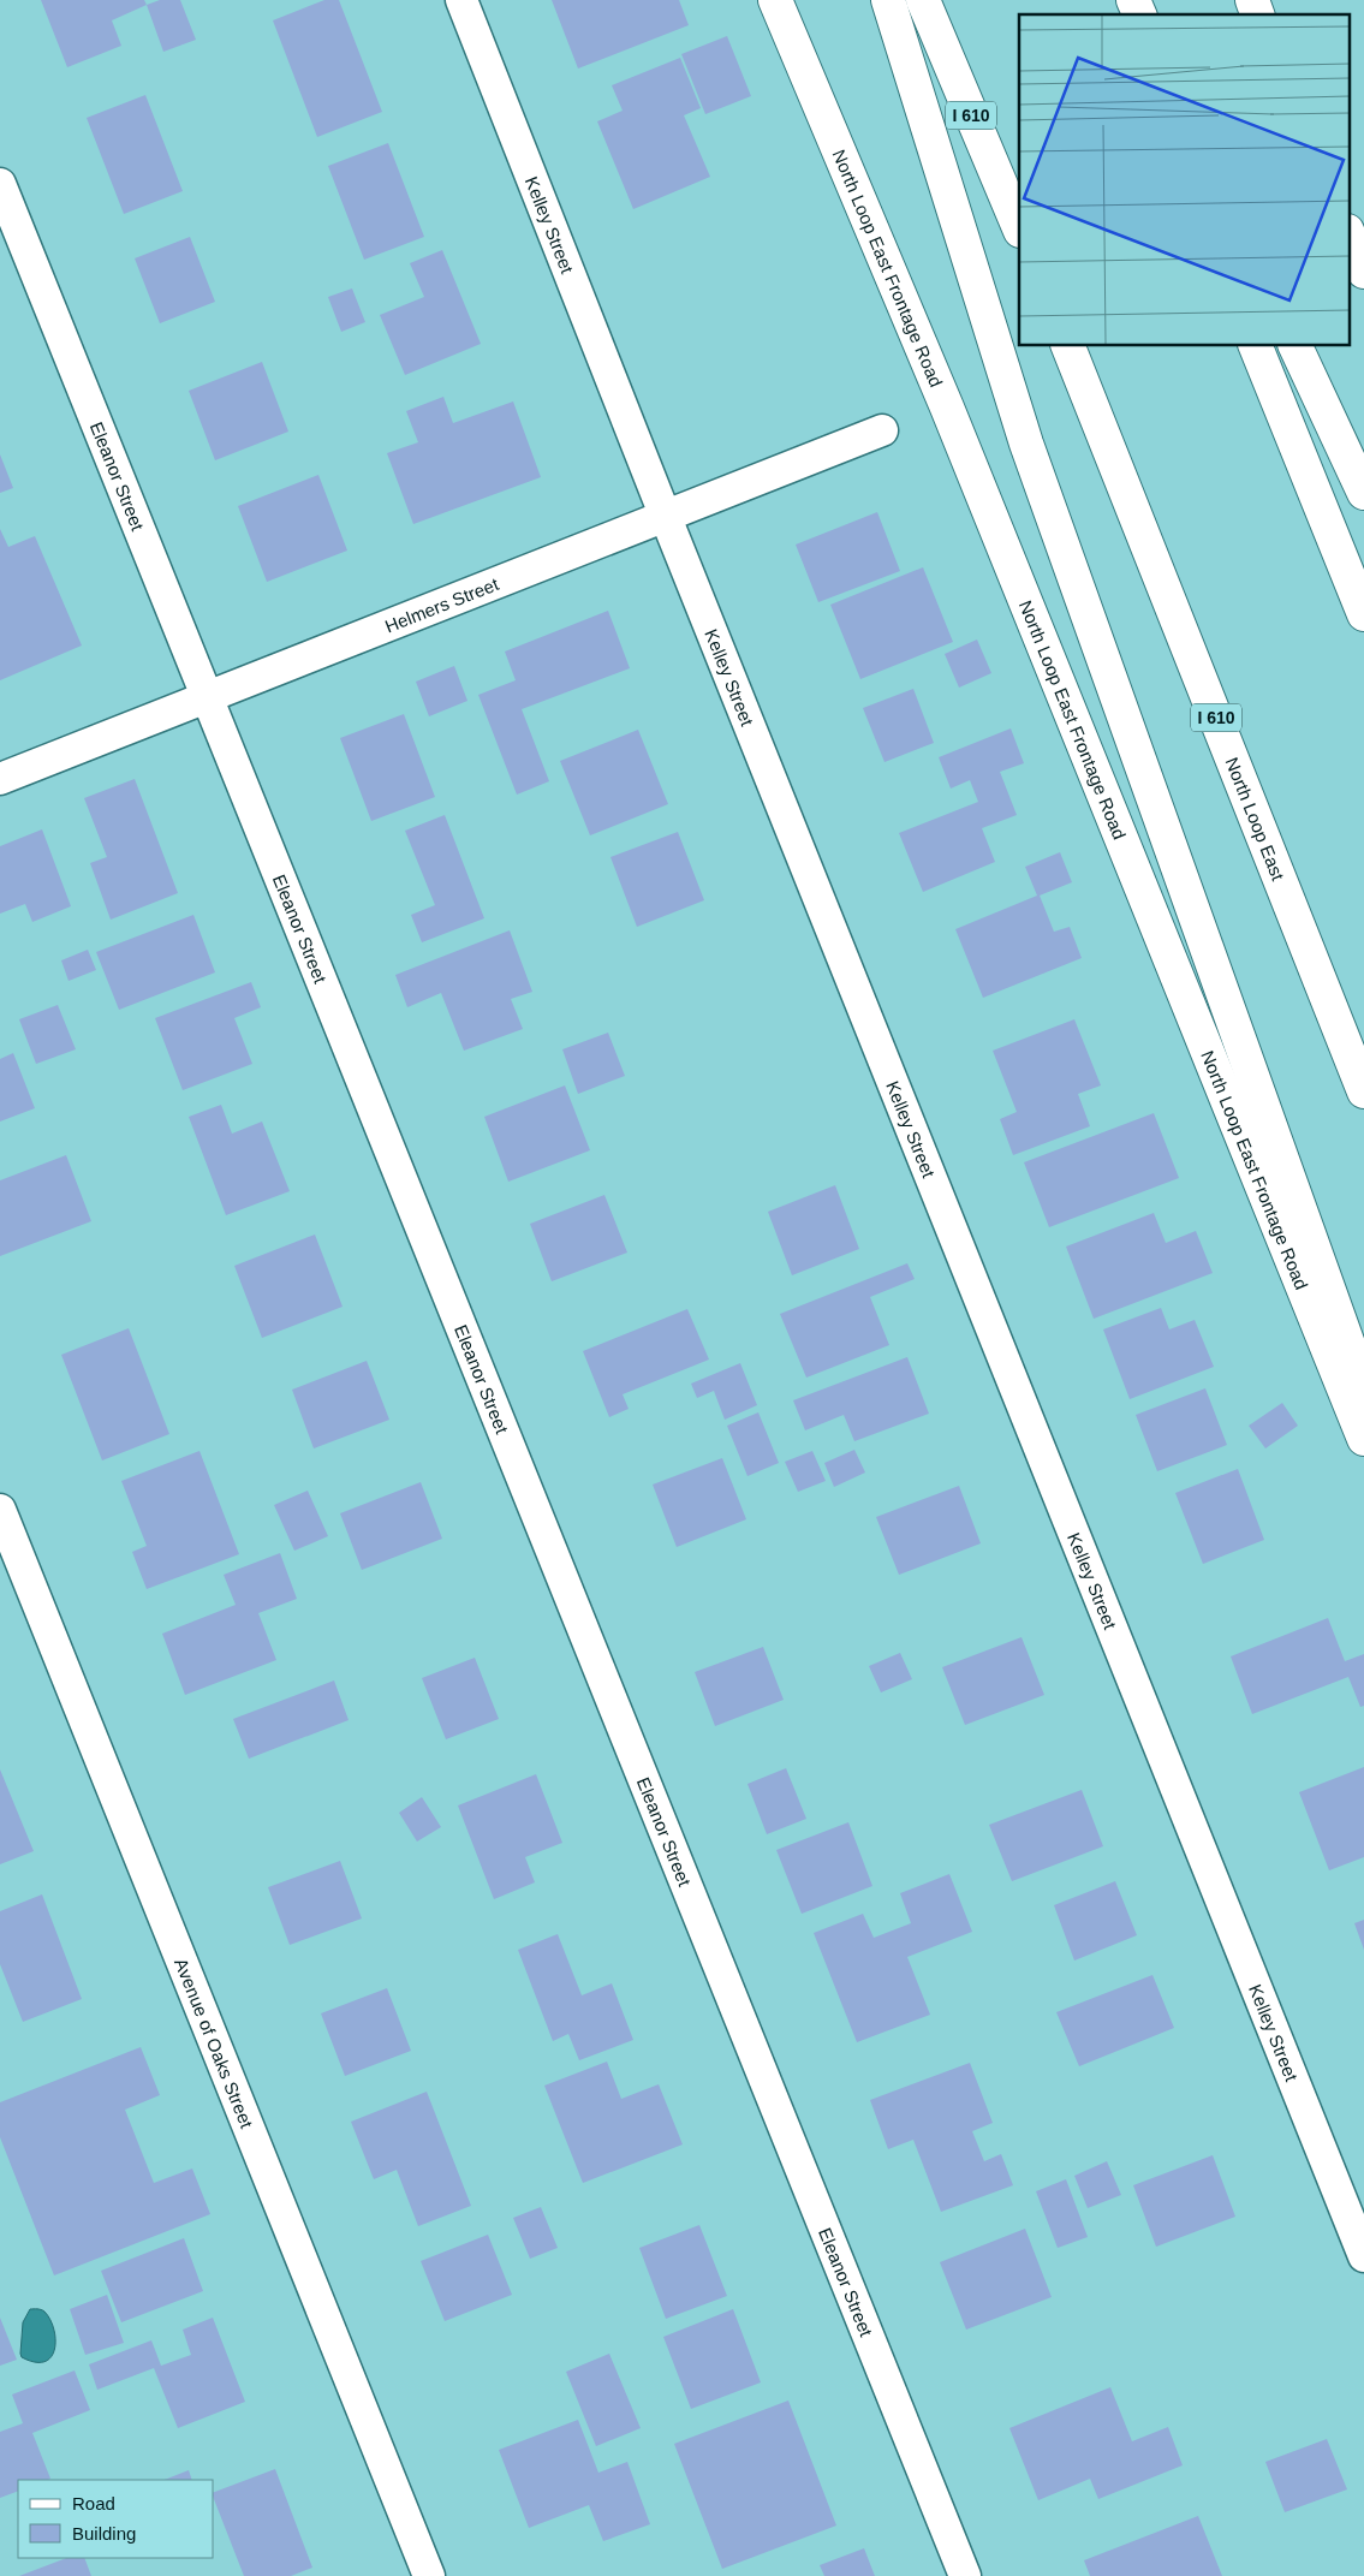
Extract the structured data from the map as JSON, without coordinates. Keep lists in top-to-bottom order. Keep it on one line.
{"streets":{"main road":["I 610","North Loop East Frontage Road","North Loop East"],"street":["Kelley Street","Eleanor Street","Helmers Street","Avenue of Oaks Street"]},"crossings":[["Kelley Street","Helmers Street"],["Eleanor Street","Helmers Street"]],"legend":["Road","Building"]}
